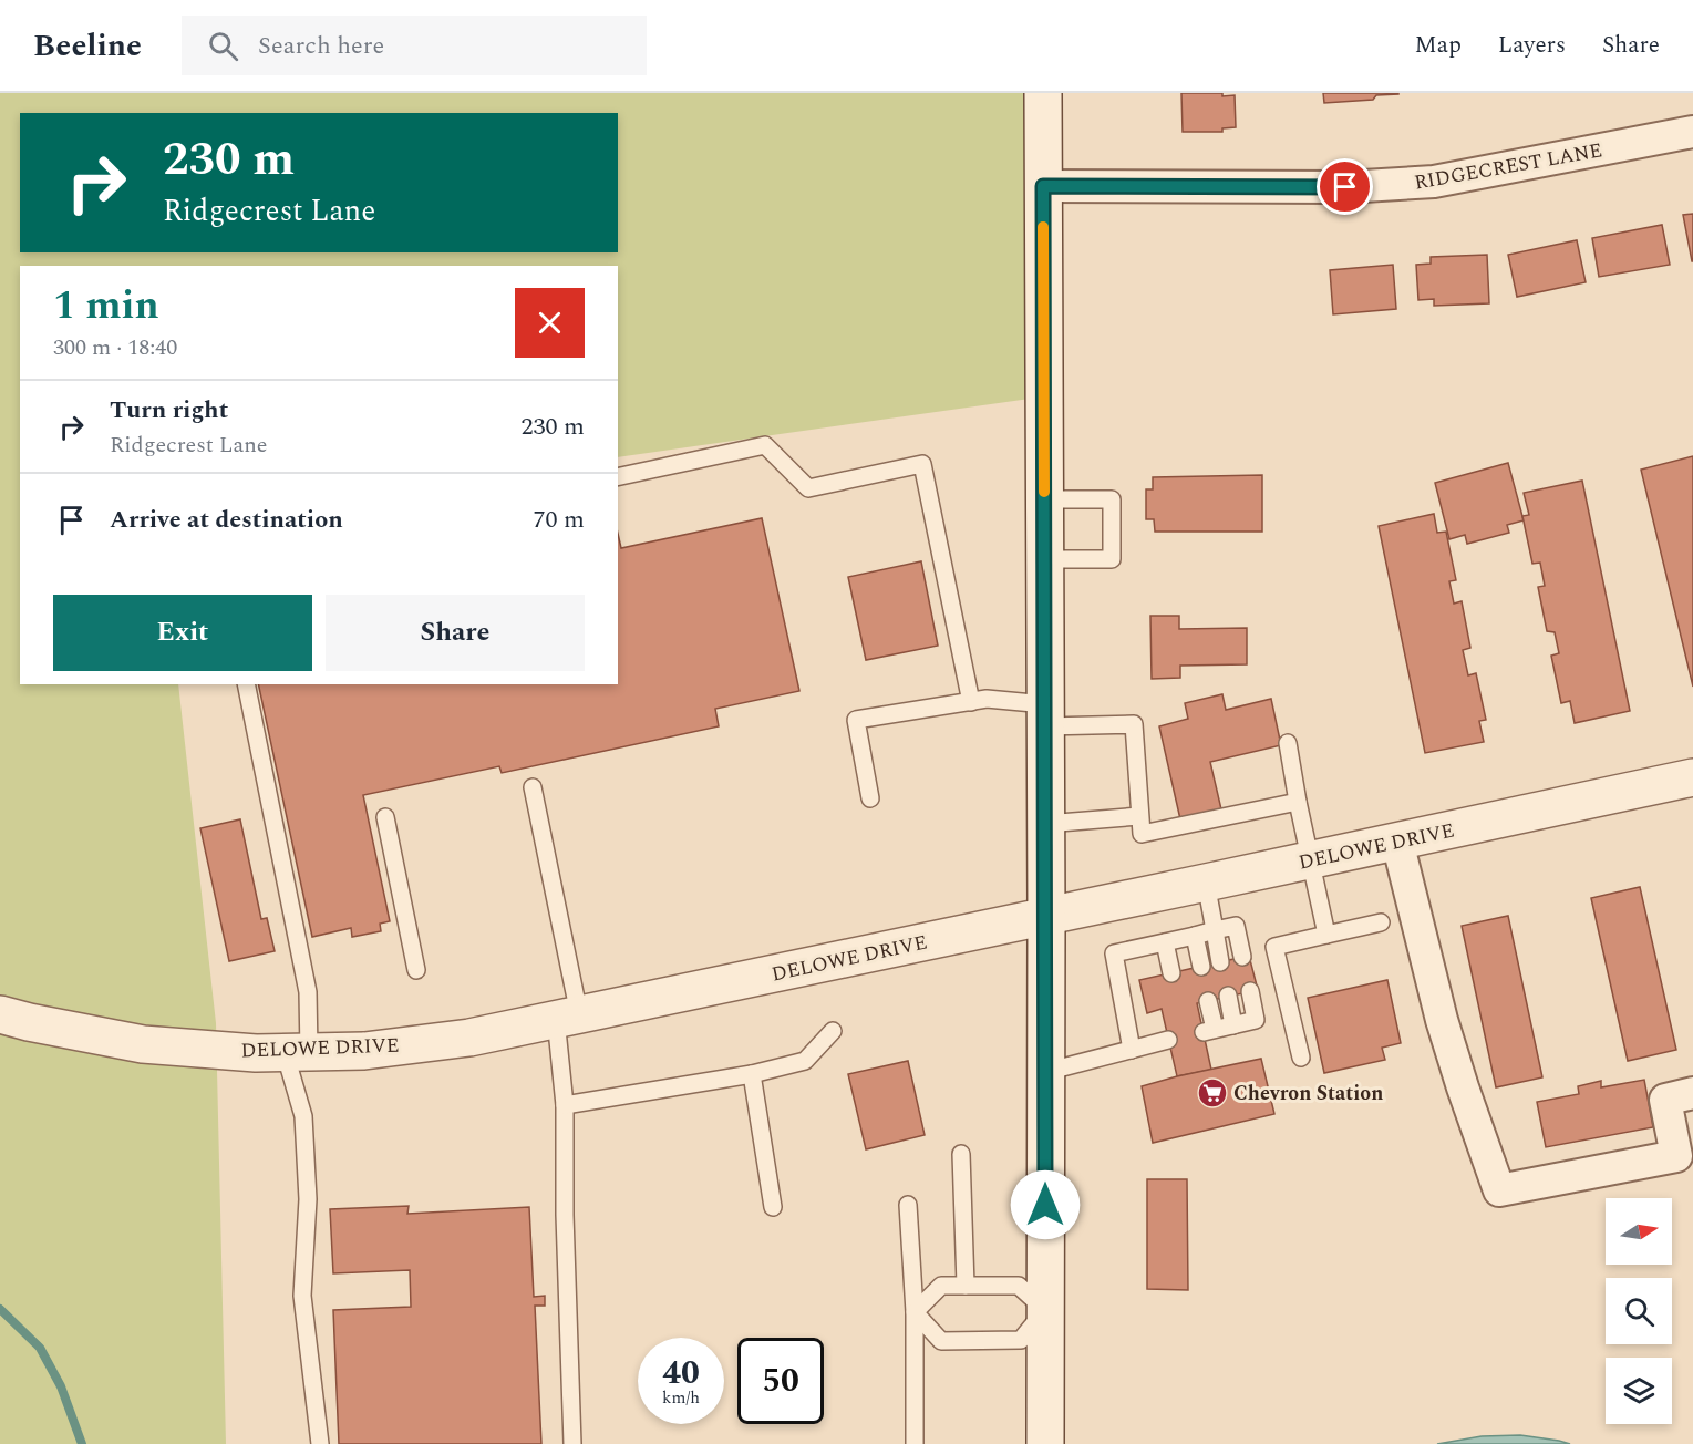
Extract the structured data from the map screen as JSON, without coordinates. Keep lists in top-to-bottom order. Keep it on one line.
{"streets":{"street":["RIDGECREST LANE","DELOWE DRIVE"]},"places":{"supermarket":["Chevron Station"]},"north":"right","page":{"header":"Beeline","search":"Search here","nav":["Map","Layers","Share"],"turn":["230 m","Ridgecrest Lane"],"heading":["1 min","300 m · 18:40"],"list":[{"name":"Turn right","note":"Ridgecrest Lane","value":"230 m"},{"name":"Arrive at destination","value":"70 m"}],"buttons":["Exit","Share"],"speed":"40 km/h","limit":"50"}}
